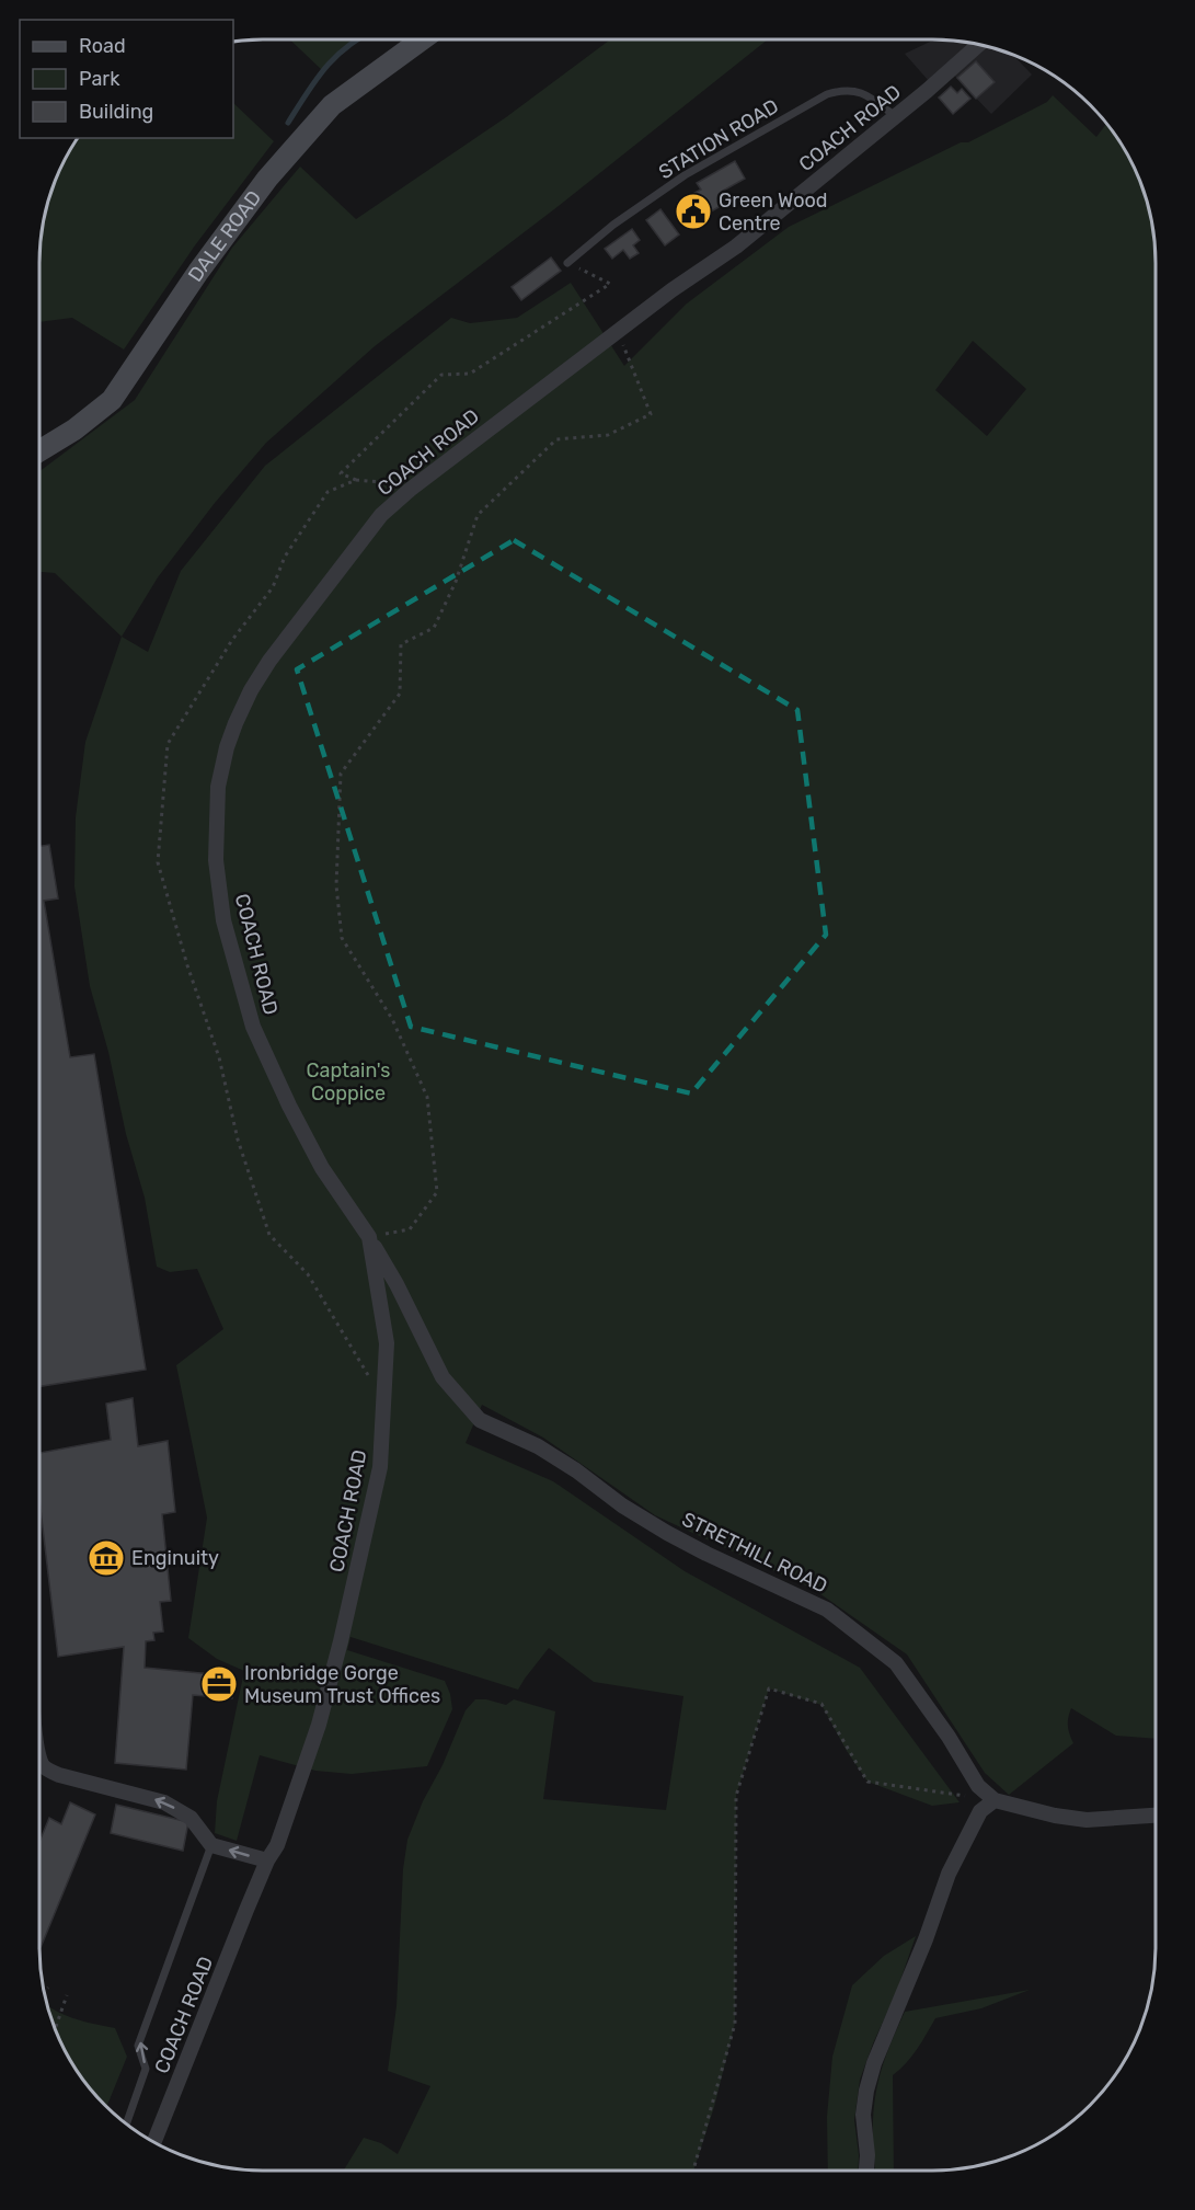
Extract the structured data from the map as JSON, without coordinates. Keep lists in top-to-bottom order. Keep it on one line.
{"streets":{"street":["COACH ROAD","DALE ROAD","STRETHILL ROAD"],"lane":["STATION ROAD"]},"crossings":[["COACH ROAD","STATION ROAD"],["COACH ROAD","STRETHILL ROAD"]],"parks":["Captain's Coppice"],"places":{"public building":["Green Wood Centre"],"museum":["Enginuity"],"office":["Ironbridge Gorge Museum Trust Offices"]},"legend":["Road","Park","Building"]}
